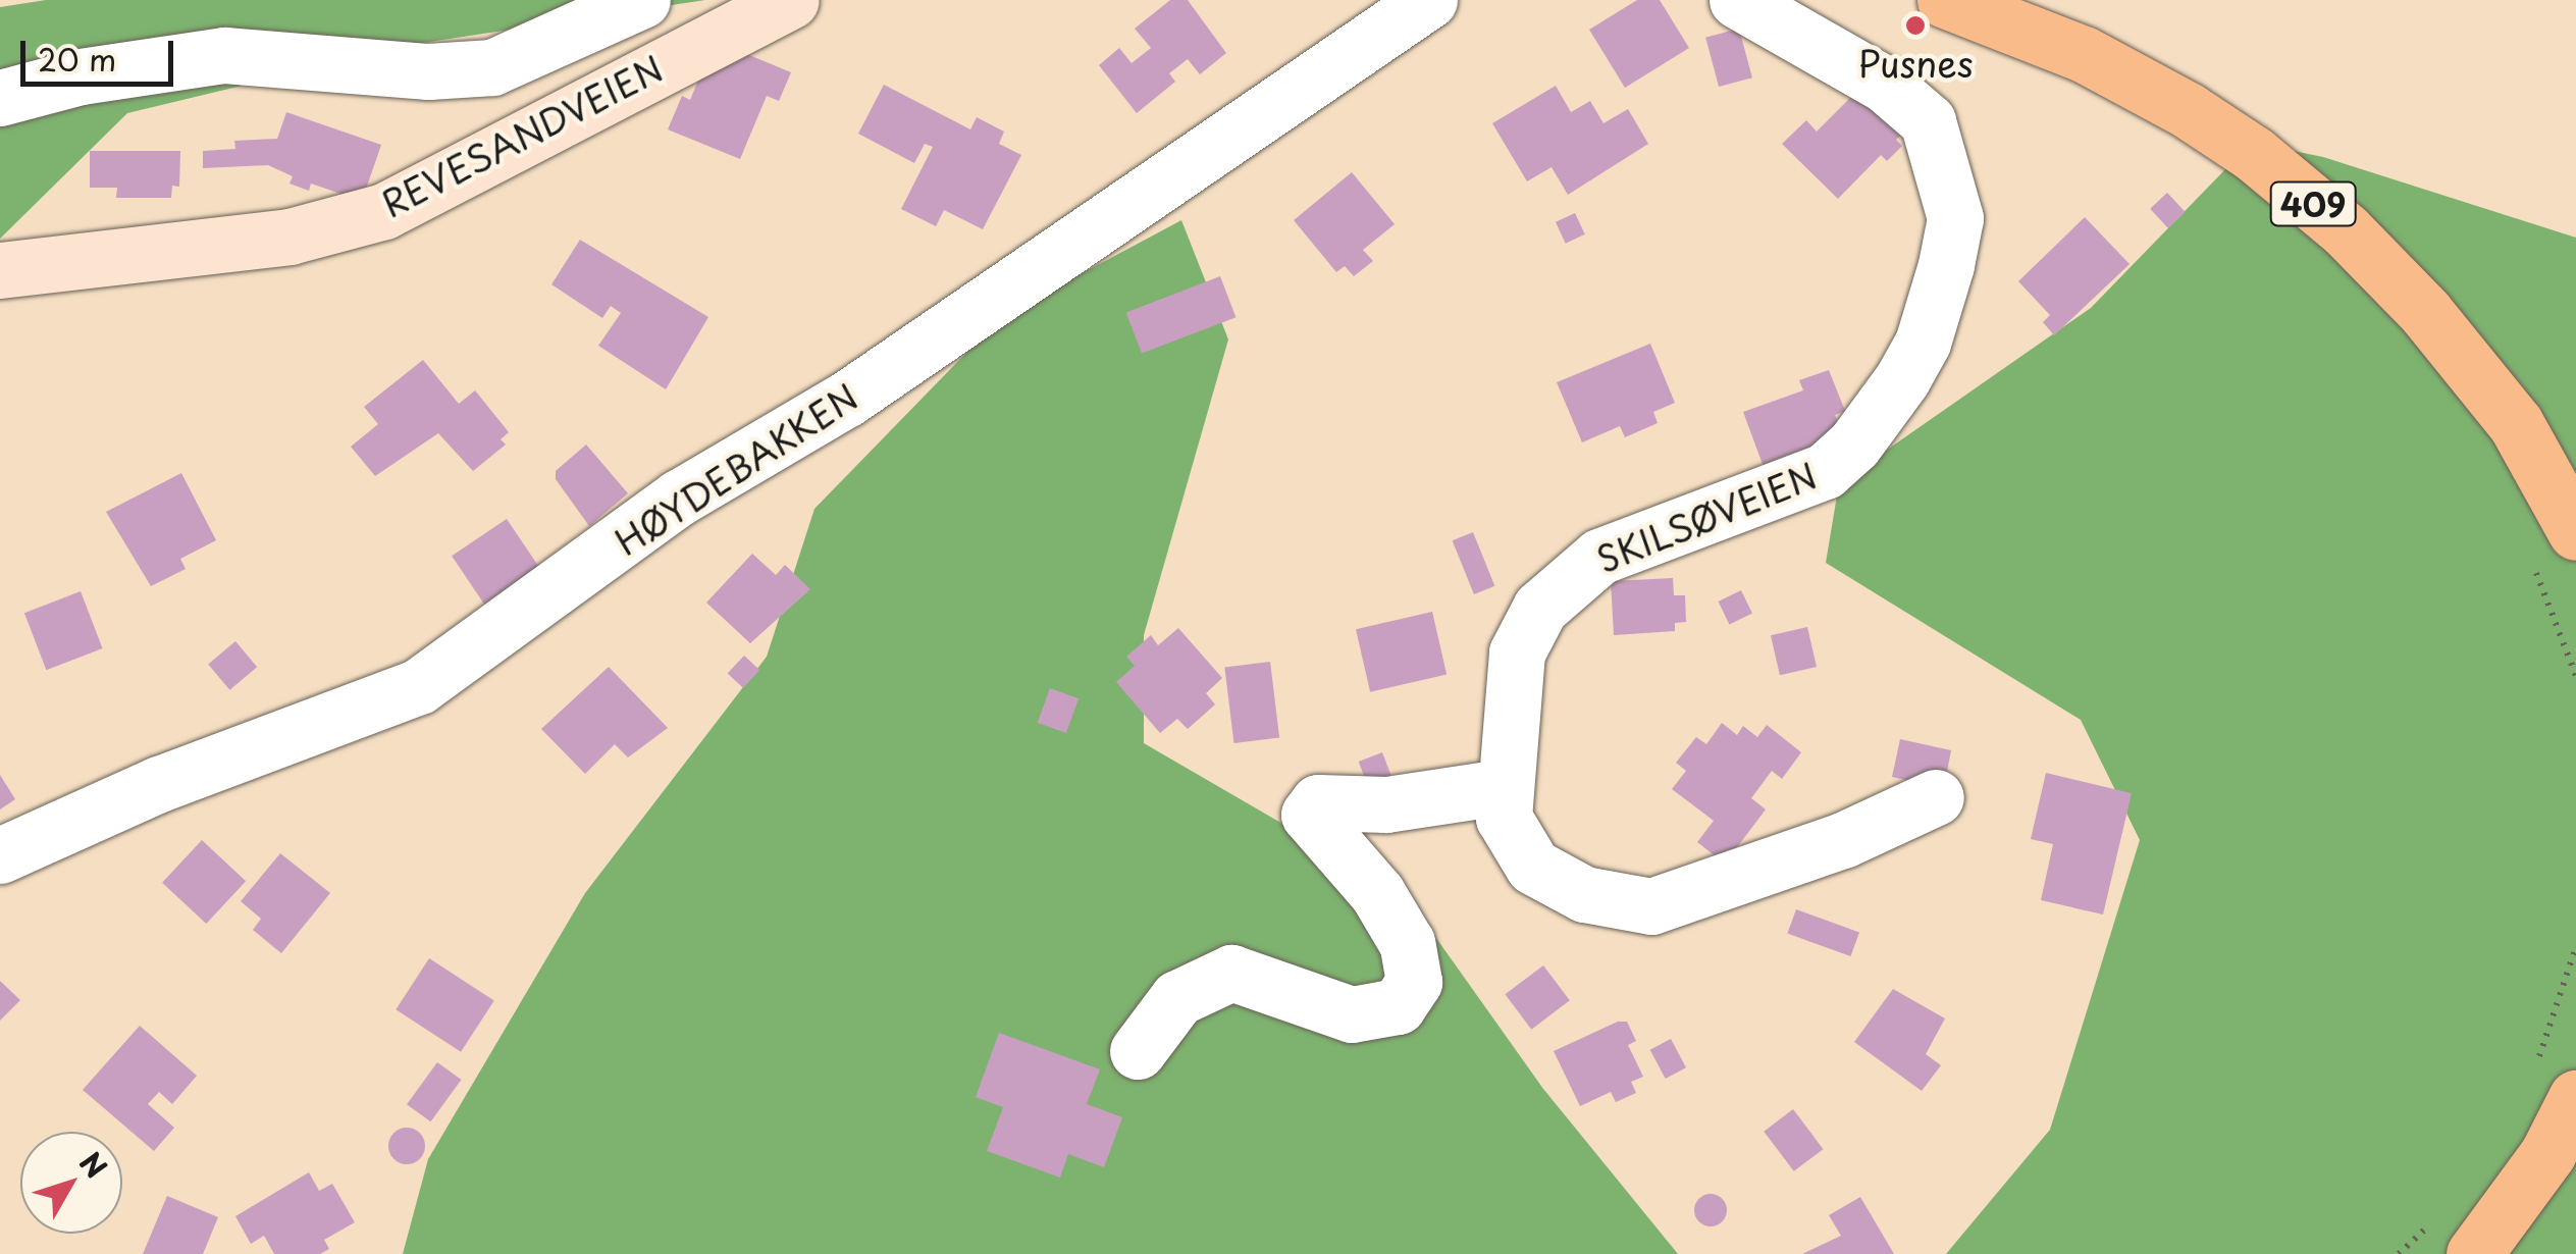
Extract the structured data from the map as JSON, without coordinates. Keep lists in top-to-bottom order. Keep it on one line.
{"streets":{"main road":["REVESANDVEIEN","409"],"street":["HØYDEBAKKEN","SKILSØVEIEN"]},"places":["Pusnes"],"scale_bar":"20 m","north":"top right"}
